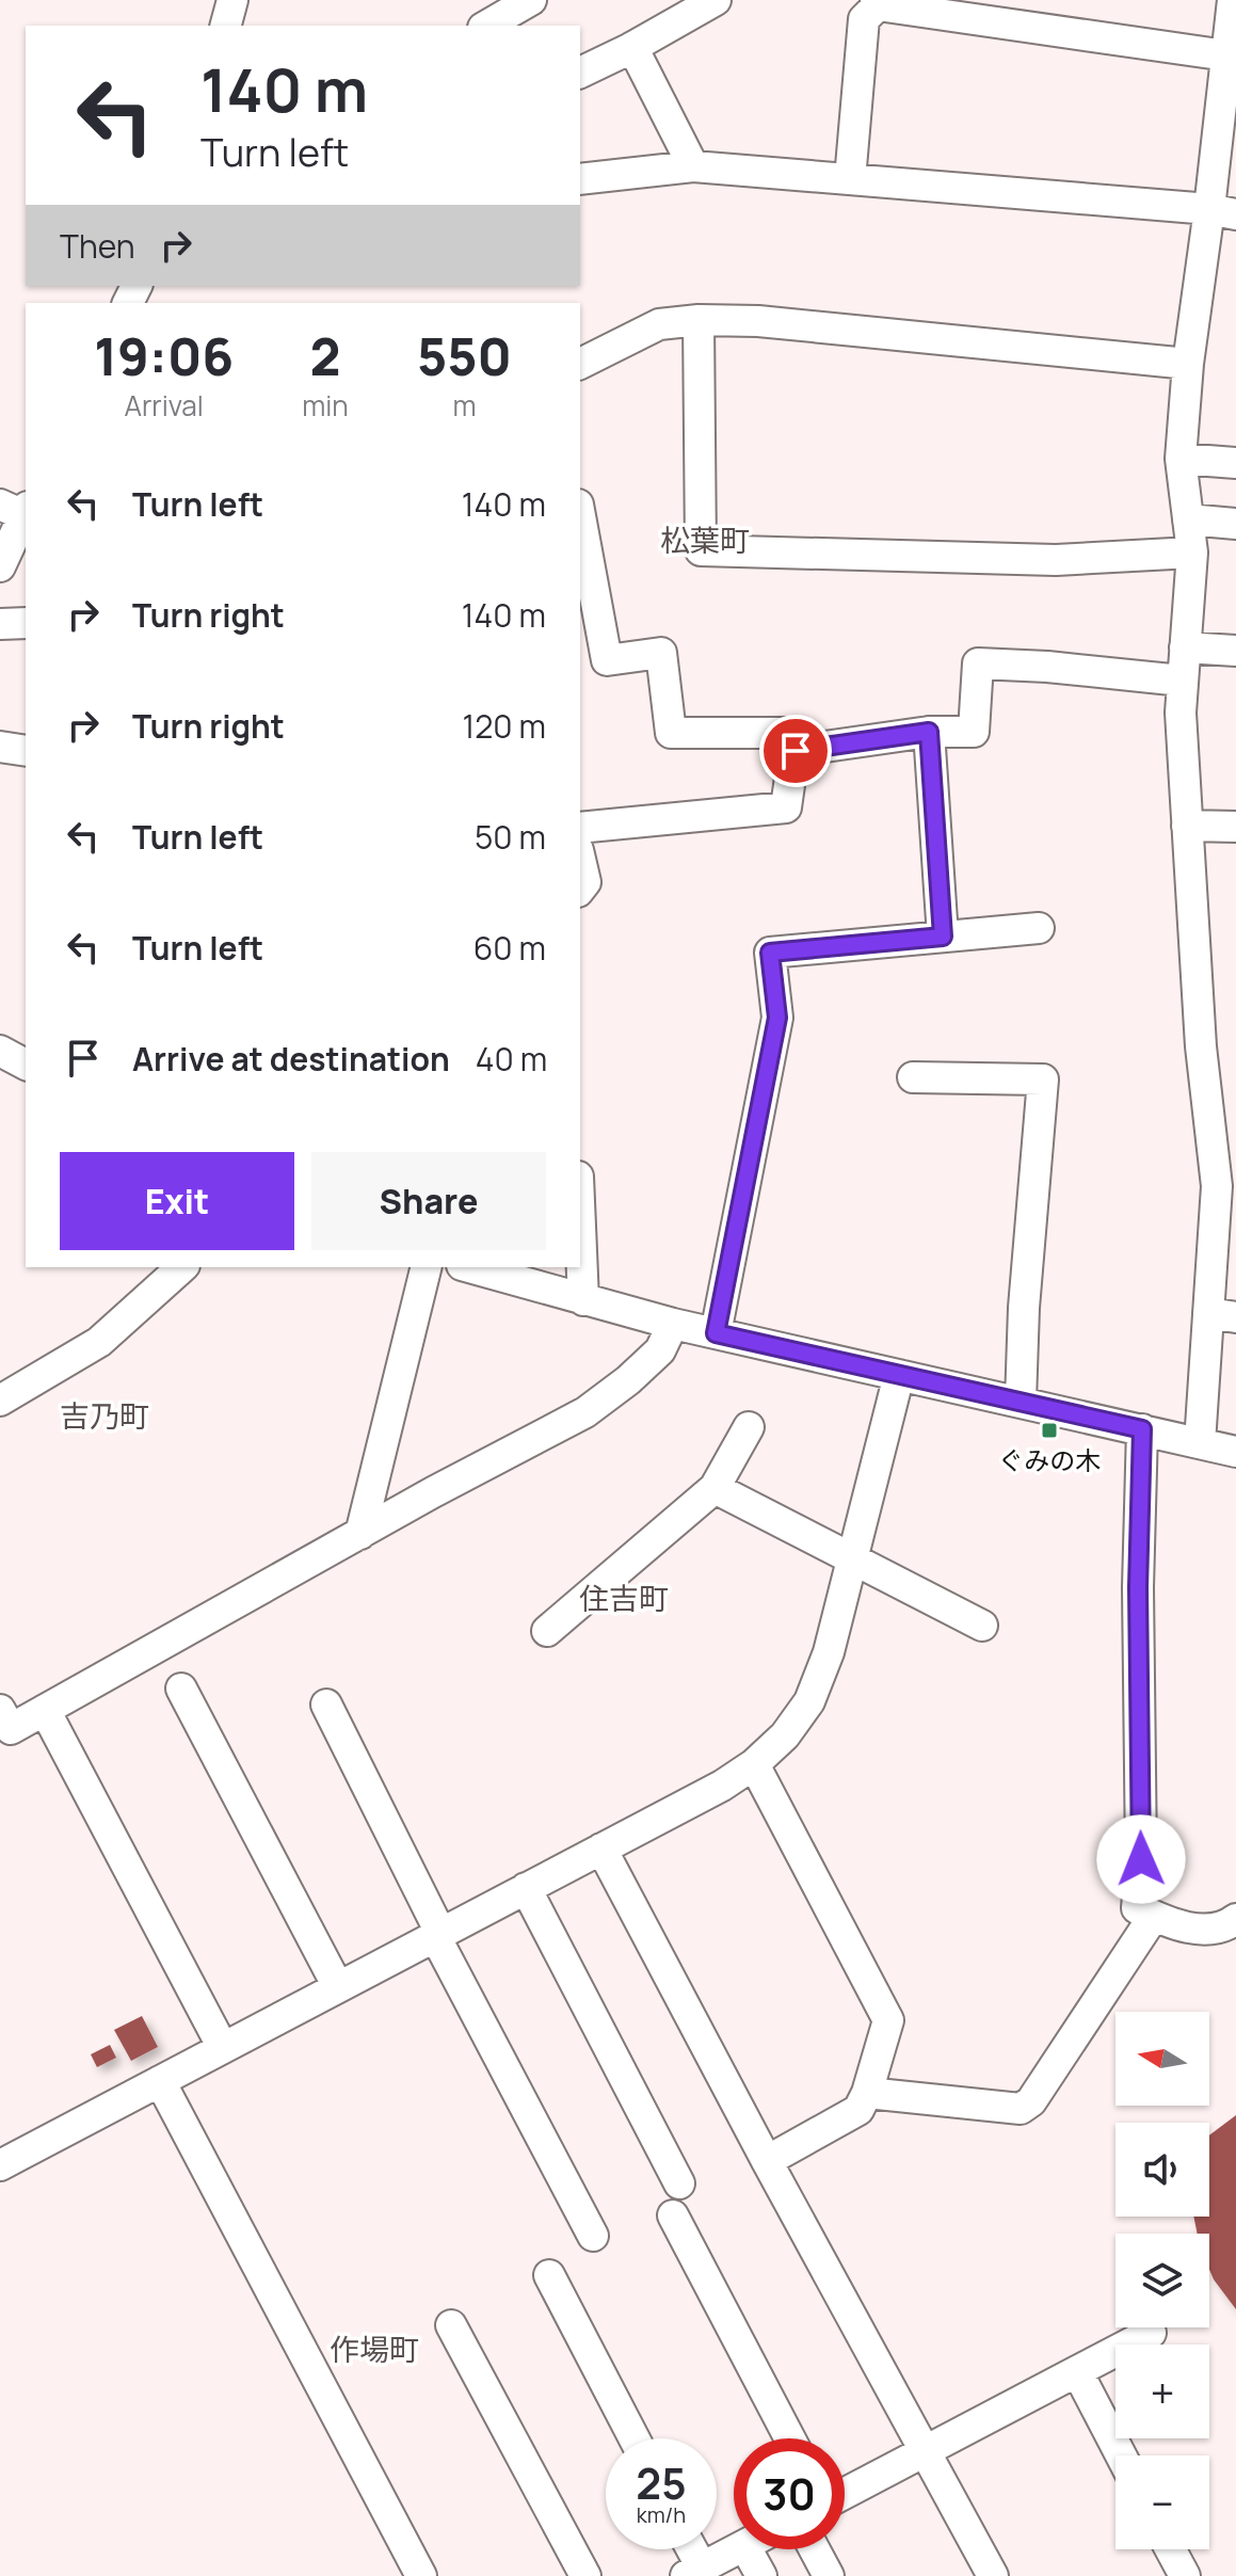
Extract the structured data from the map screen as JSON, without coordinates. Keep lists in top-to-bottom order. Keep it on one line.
{"districts":["松葉町","吉乃町","住吉町","作場町"],"places":{"transit":["ぐみの木"]},"north":"left","page":{"turn":["140 m","Turn left"],"then":"Then","eta":["19:06","Arrival","2","min","550","m"],"list":[{"name":"Turn left","value":"140 m"},{"name":"Turn right","value":"140 m"},{"name":"Turn right","value":"120 m"},{"name":"Turn left","value":"50 m"},{"name":"Turn left","value":"60 m"},{"name":"Arrive at destination","value":"40 m"}],"buttons":["Exit","Share"],"map_buttons":["+","−"],"speed":"25 km/h","limit":"30"}}
